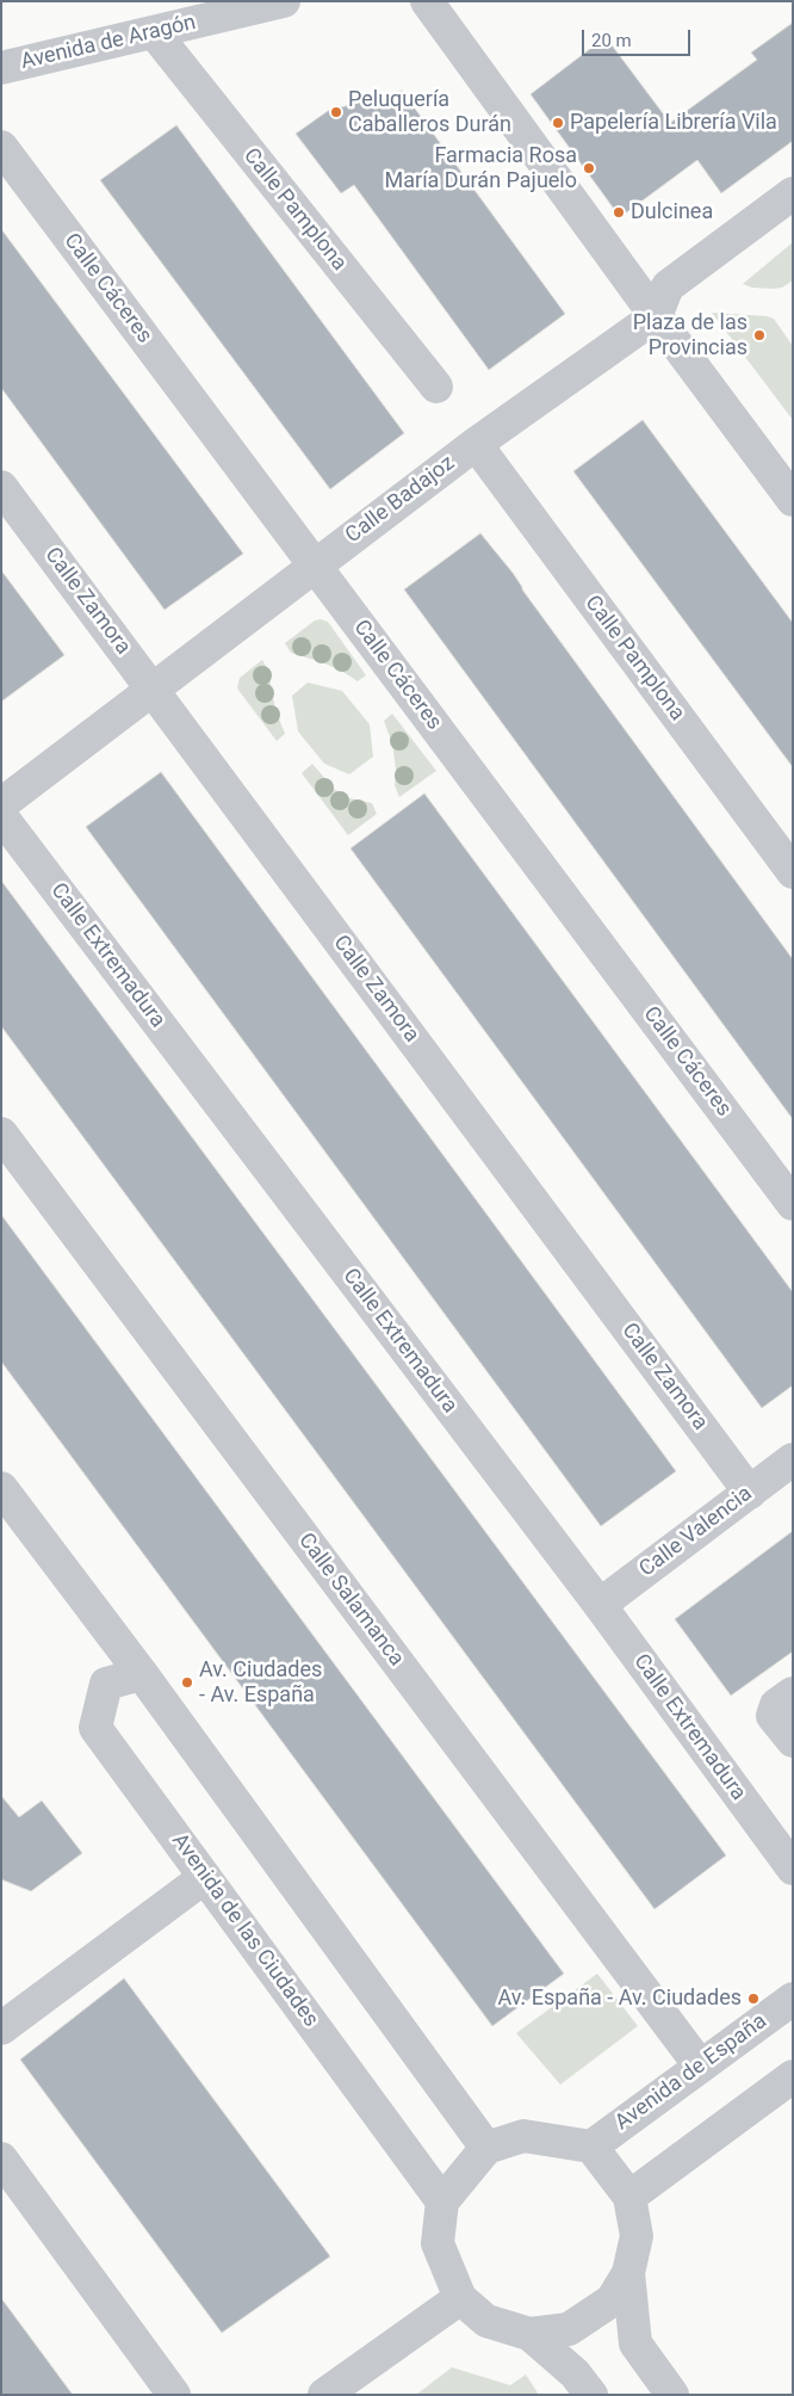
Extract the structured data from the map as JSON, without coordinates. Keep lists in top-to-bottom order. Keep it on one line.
{"streets":{"street":["Avenida de Aragón","Calle Pamplona","Calle Cáceres","Calle Badajoz","Calle Zamora","Calle Extremadura","Calle Valencia","Calle Salamanca","Avenida de las Ciudades","Avenida de España"]},"crossings":[["Avenida de Aragón","Calle Pamplona"],["Calle Pamplona","Calle Badajoz"],["Calle Cáceres","Calle Badajoz"],["Calle Badajoz","Calle Zamora"],["Calle Zamora","Calle Valencia"],["Calle Extremadura","Calle Valencia"],["Calle Salamanca","Avenida de España"],["Avenida de las Ciudades","Avenida de España"]],"places":["Peluquería Caballeros Durán","Papelería Librería Vila","Farmacia Rosa María Durán Pajuelo","Dulcinea","Plaza de las Provincias","Av. Ciudades - Av. España","Av. España - Av. Ciudades"],"scale_bar":"20 m"}
